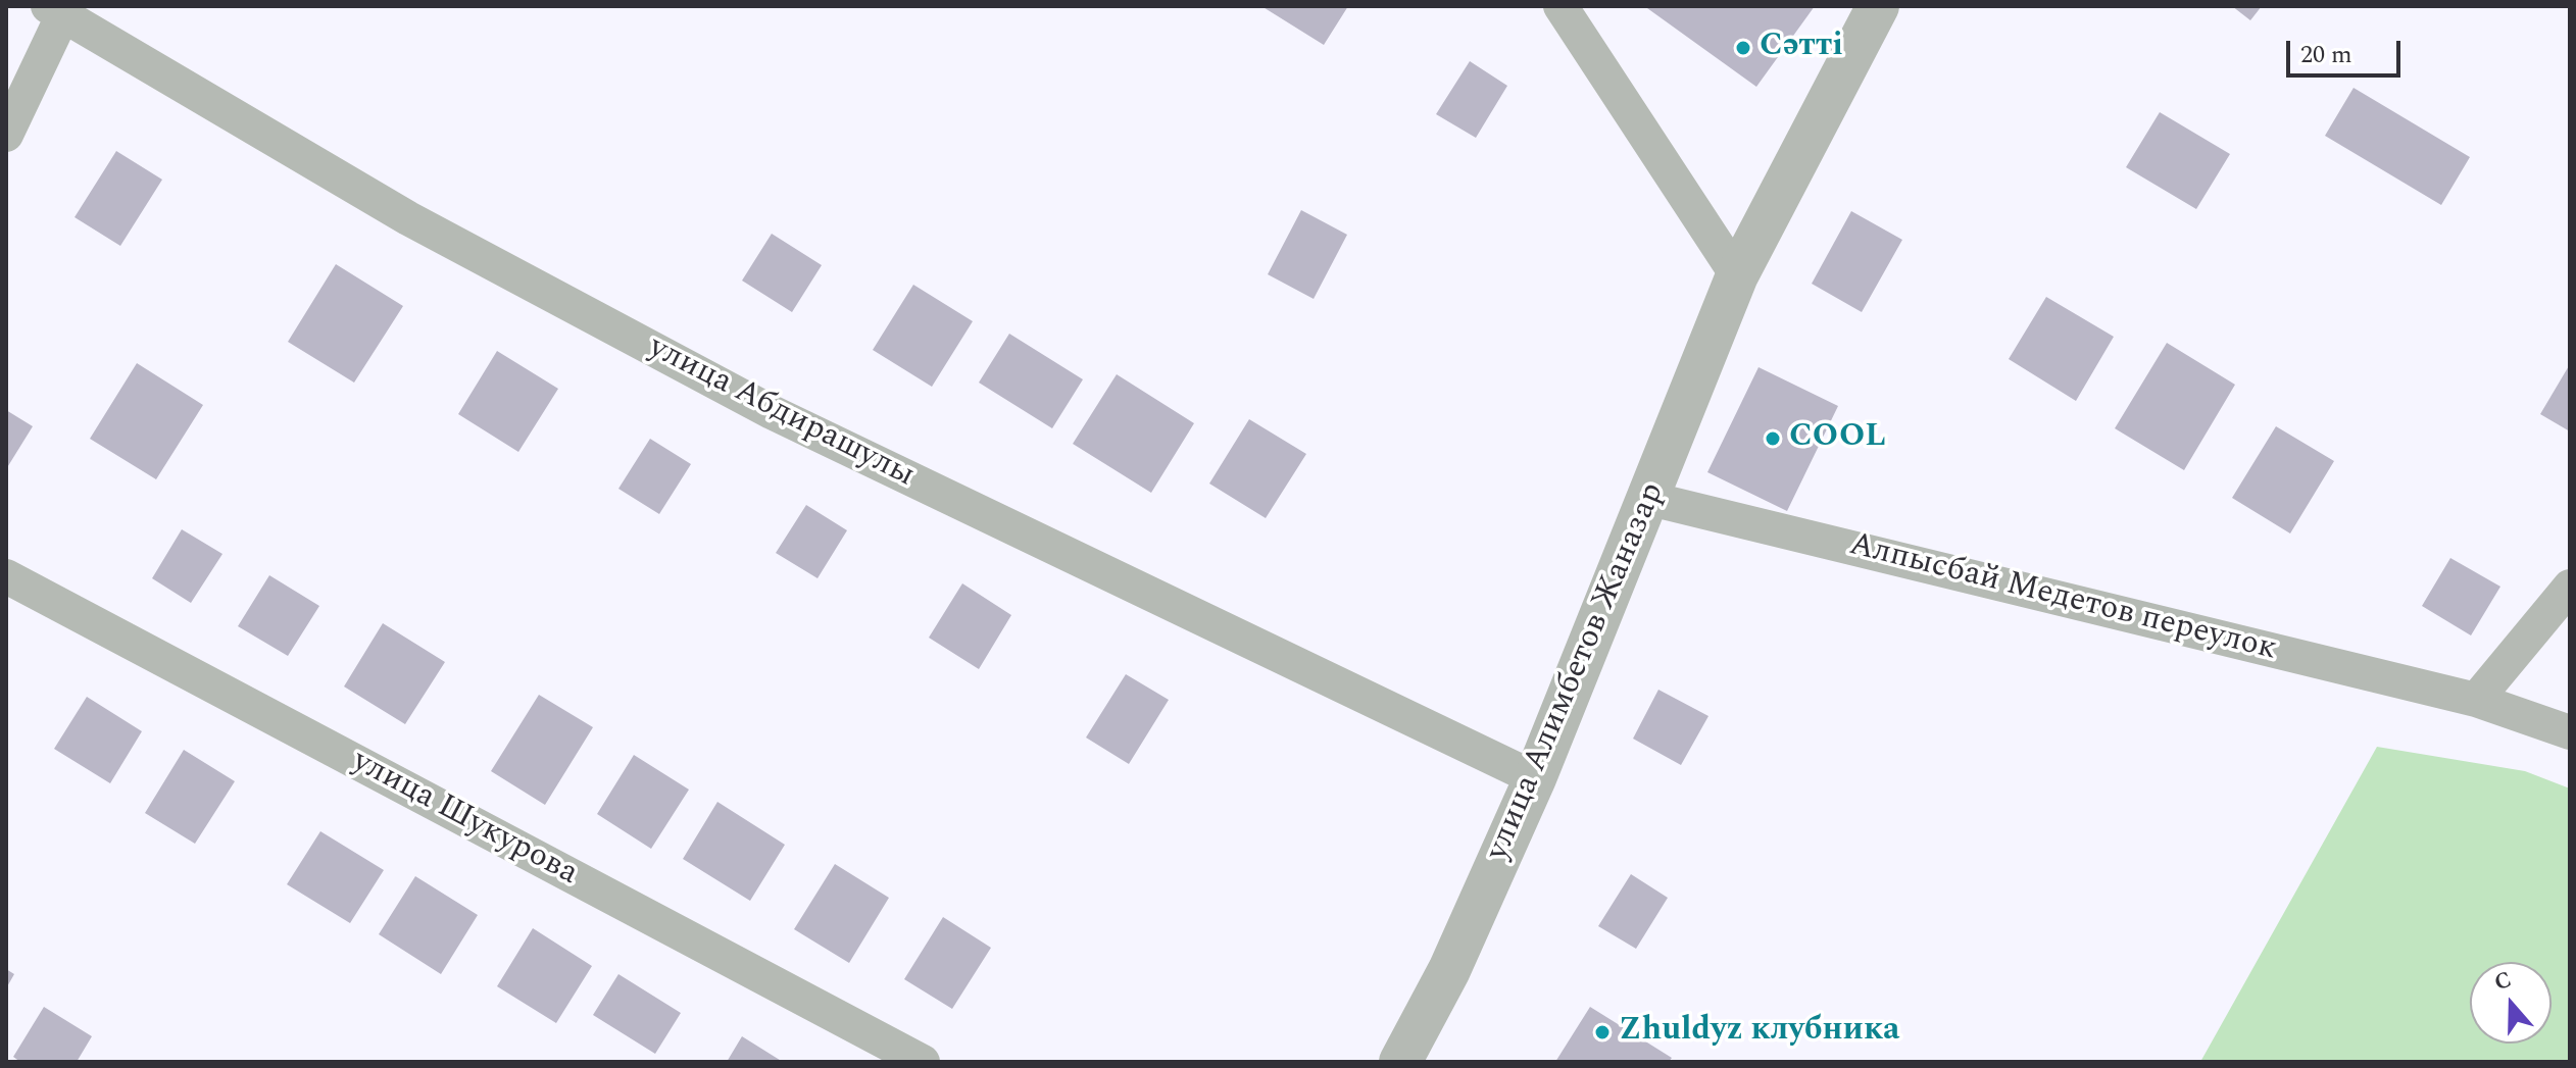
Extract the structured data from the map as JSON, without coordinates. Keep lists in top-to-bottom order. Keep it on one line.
{"streets":{"street":["улица Абдирашулы","Алпысбай Медетов переулок","улица Алимбетов Жаназар","улица Шукурова"]},"crossings":[["улица Абдирашулы","улица Алимбетов Жаназар"],["Алпысбай Медетов переулок","улица Алимбетов Жаназар"]],"places":["Сәтті","COOL","Zhuldyz клубника"],"scale_bar":"20 m","north":"top"}
